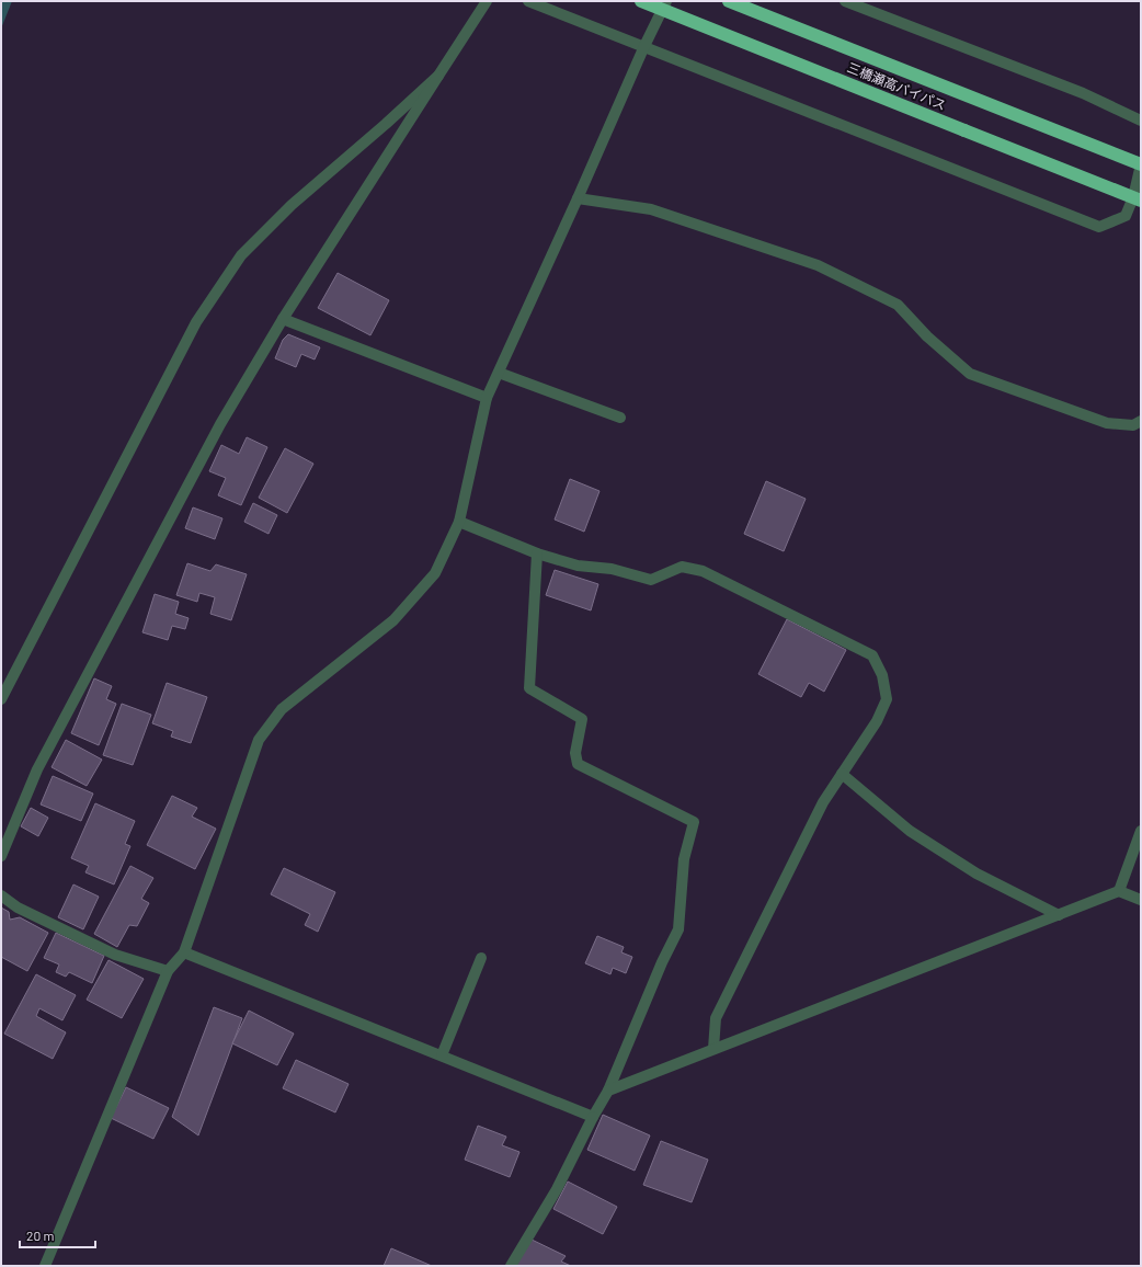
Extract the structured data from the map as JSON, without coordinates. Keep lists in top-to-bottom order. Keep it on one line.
{"streets":{"highway":["三橋瀬高バイパス"]},"scale_bar":"20 m"}
